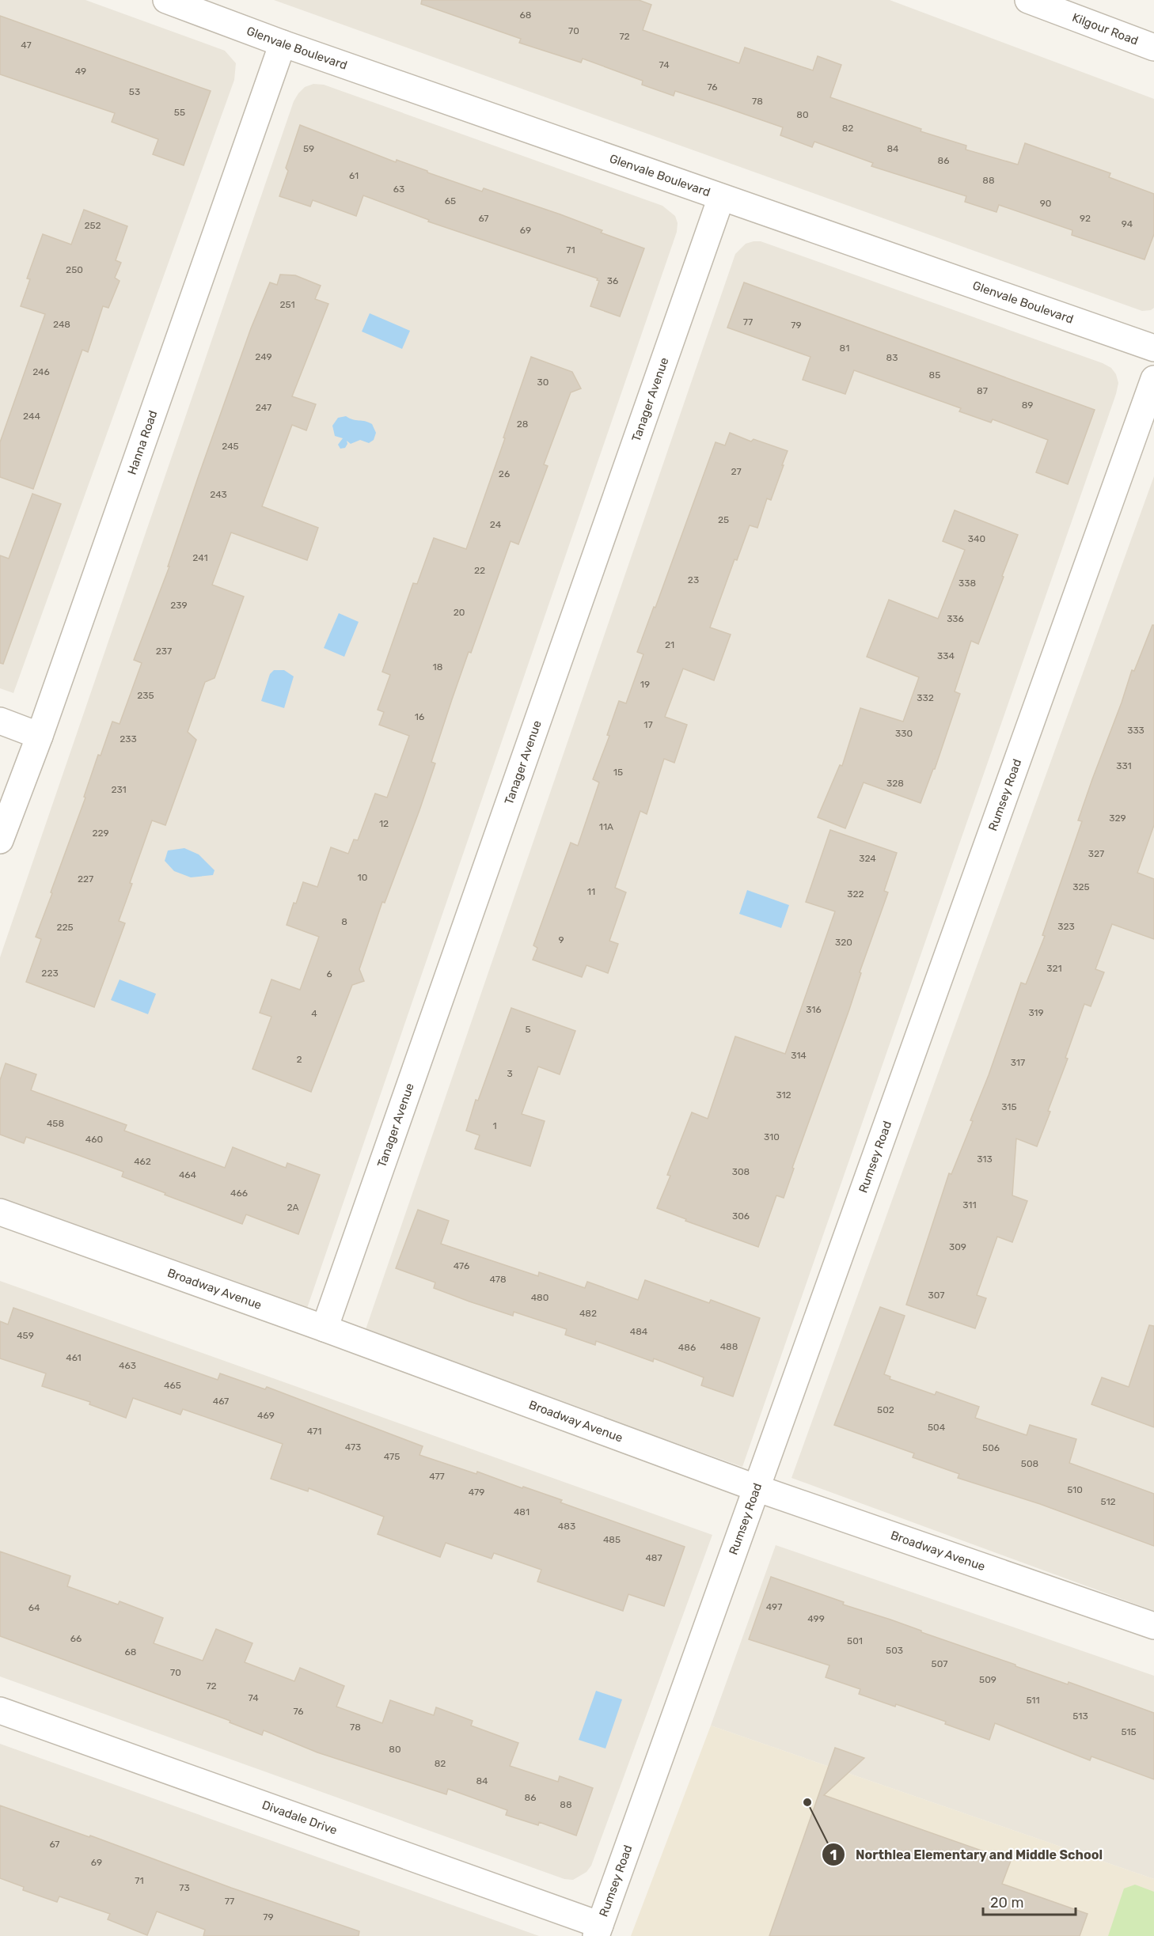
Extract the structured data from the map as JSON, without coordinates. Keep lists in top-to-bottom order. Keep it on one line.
{"streets":{"street":["Kilgour Road","Glenvale Boulevard","Tanager Avenue","Hanna Road","Rumsey Road","Broadway Avenue","Divadale Drive"]},"crossings":[["Glenvale Boulevard","Tanager Avenue"],["Glenvale Boulevard","Hanna Road"],["Tanager Avenue","Broadway Avenue"],["Rumsey Road","Broadway Avenue"],["Rumsey Road","Divadale Drive"]],"places":["Northlea Elementary and Middle School"],"house_numbers":["68","70","72","47","74","49","76","53","78","55","80","82","59","84","86","61","88","63","65","90","67","92","94","252","69","71","250","36","251","77","248","79","81","249","83","246","85","30","87","89","247","244","28","245","27","26","243","25","24","340","241","22","23","338","239","20","336","21","237","334","18","19","235","332","16","17","333","330","233","331","15","328","231","329","12","11A","229","327","324","10","227","325","11","322","8","323","225","9","320","321","223","6","316","319","4","5","314","2","317","3","312","315","458","1","310","460","313","462","308","464","466","311","2A","306","309","476","478","307","480","482","484","459","488","486","461","463","465","467","502","469","504","471","473","506","475","508","477","510","479","512","481","483","485","487","497","64","499","66","501","503","68","507","70","509","72","74","511","76","513","78","515","80","82","84","86","88","67","69","71","73","77","79"],"scale_bar":"20 m"}
